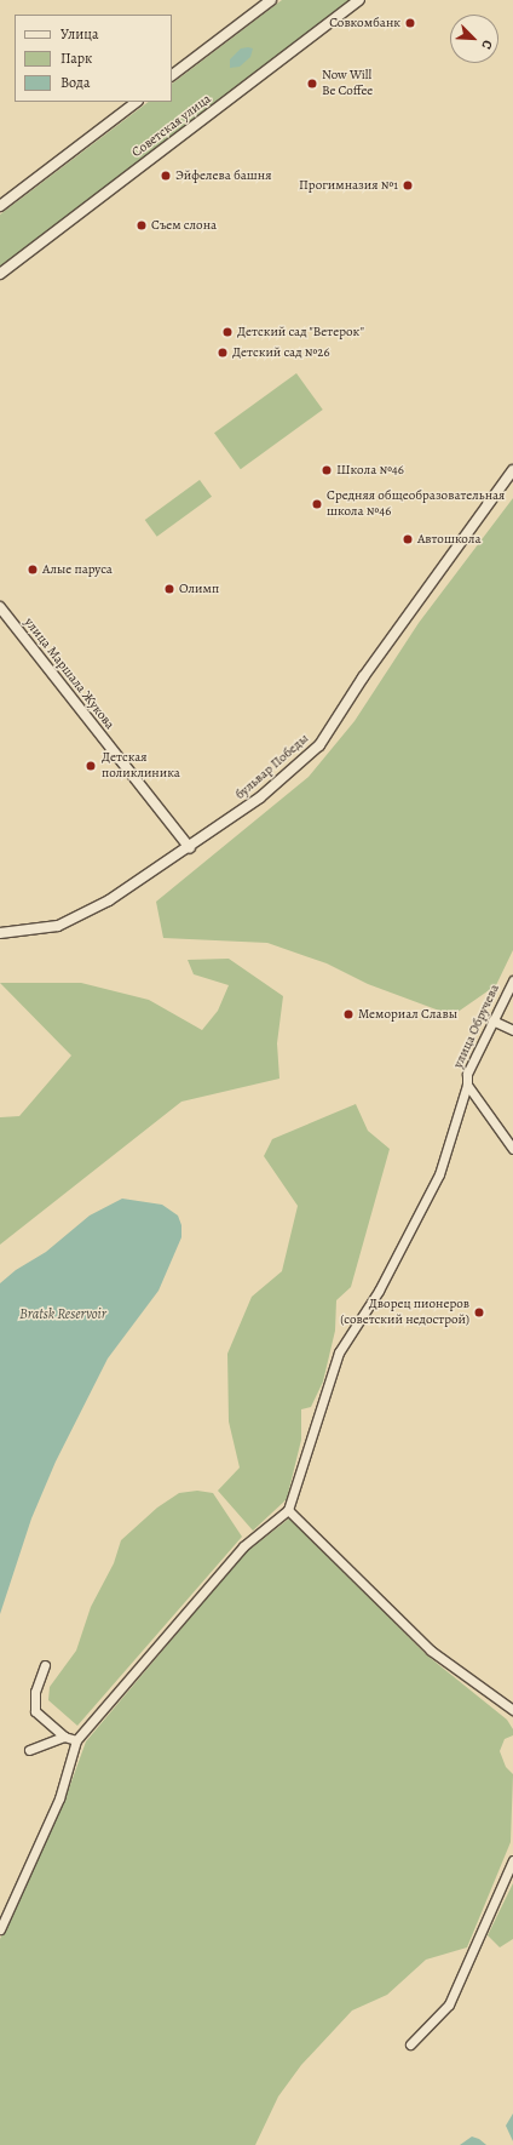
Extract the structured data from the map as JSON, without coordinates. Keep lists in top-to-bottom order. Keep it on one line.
{"streets":{"street":["Советская улица","улица Маршала Жукова","бульвар Победы","улица Обручева"]},"crossings":[["улица Маршала Жукова","бульвар Победы"]],"water":["Bratsk Reservoir"],"places":["Совкомбанк","Now Will Be Coffee","Эйфелева башня","Прогимназия №1","Съем слона","Детский сад \"Ветерок\"","Детский сад №26","Школа №46","Средняя общеобразовательная школа №46","Автошкола","Алые паруса","Олимп","Детская поликлиника","Мемориал Славы","Дворец пионеров (советский недострой)"],"legend":["Улица","Парк","Вода"],"north":"bottom right"}
